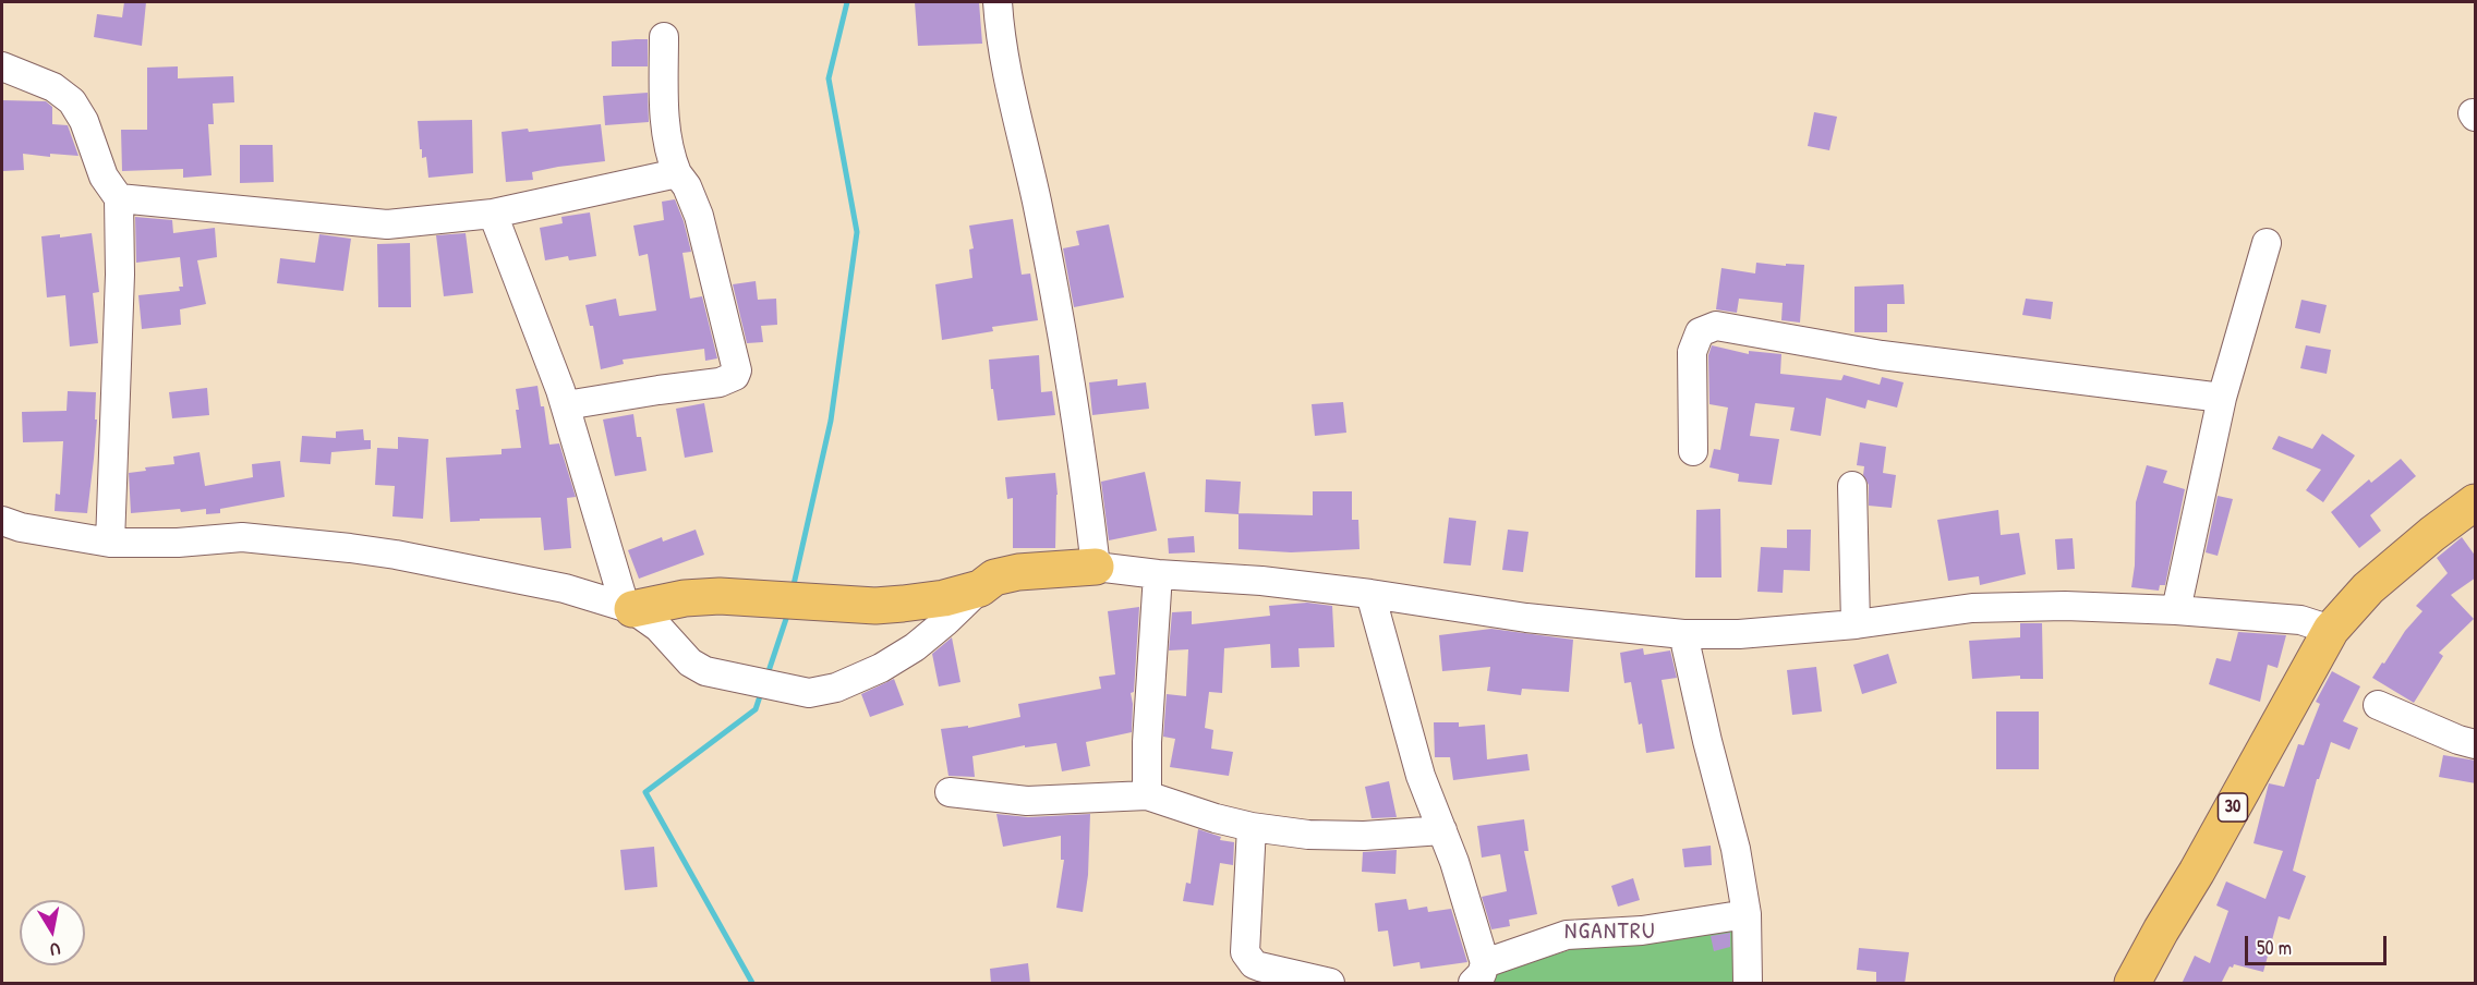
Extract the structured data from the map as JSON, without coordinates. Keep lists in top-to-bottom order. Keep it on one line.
{"streets":{"main road":["30"]},"districts":["NGANTRU"],"scale_bar":"50 m","north":"bottom"}
